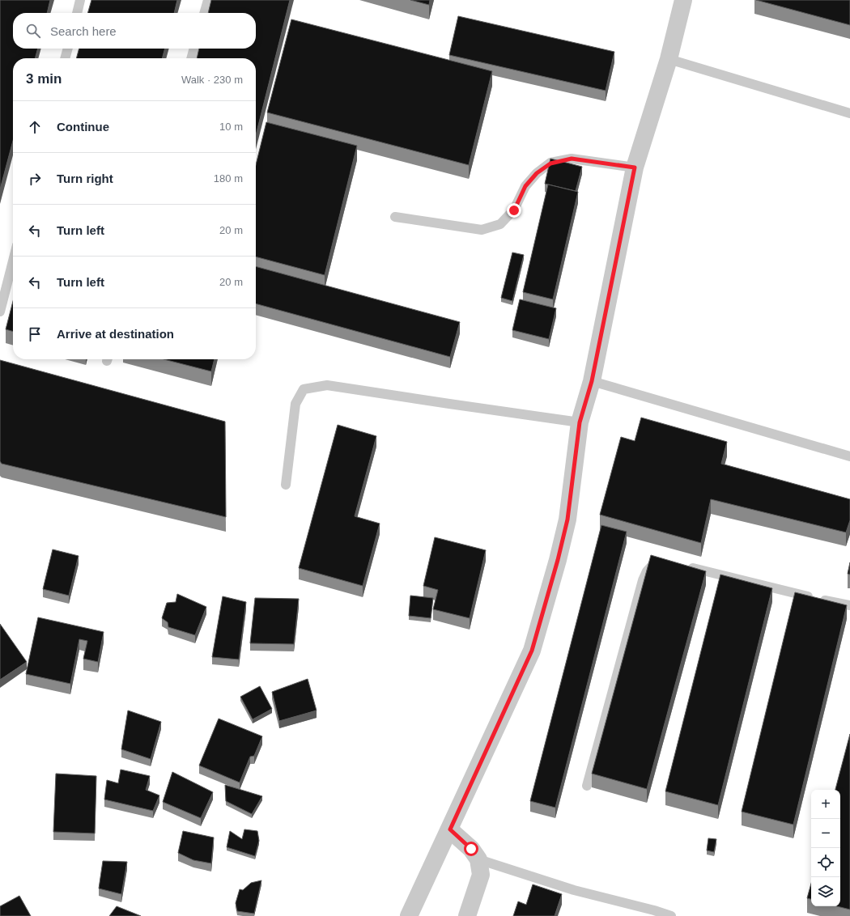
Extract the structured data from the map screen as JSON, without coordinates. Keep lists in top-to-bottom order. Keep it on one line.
{"page":{"search":"Search here","heading":["3 min","Walk · 230 m"],"list":[["Continue","10 m"],["Turn right","180 m"],["Turn left","20 m"],["Turn left","20 m"],"Arrive at destination"],"map_buttons":["+","−"]}}
